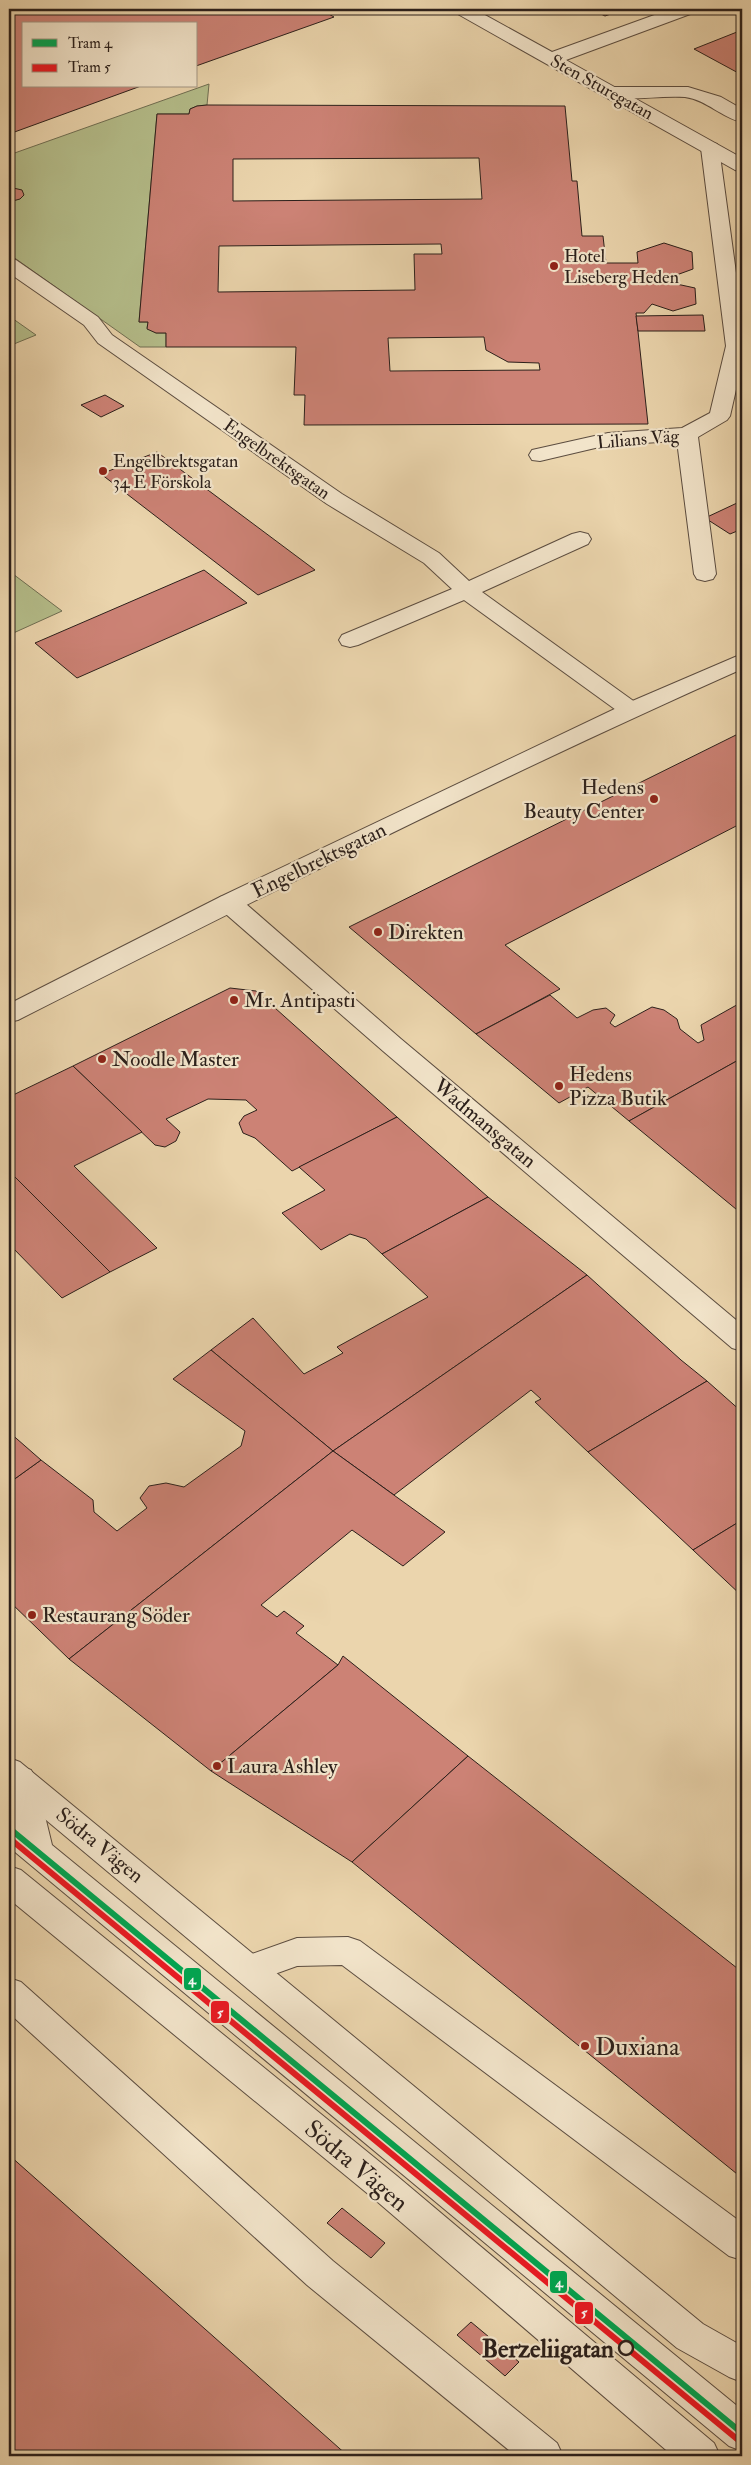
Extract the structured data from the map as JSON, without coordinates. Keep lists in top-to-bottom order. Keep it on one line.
{"streets":{"street":["Sten Sturegatan","Lilians Väg","Engelbrektsgatan","Wadmansgatan","Södra Vägen"]},"crossings":[["Engelbrektsgatan","Wadmansgatan"]],"places":["Hotel Liseberg Heden","Engelbrektsgatan 34 E Förskola","Hedens Beauty Center","Direkten","Mr. Antipasti","Noodle Master","Hedens Pizza Butik","Restaurang Söder","Laura Ashley","Duxiana","Berzeliigatan"],"lines":["tram line 4","tram line 5"],"legend":["Tram 4","Tram 5"]}
